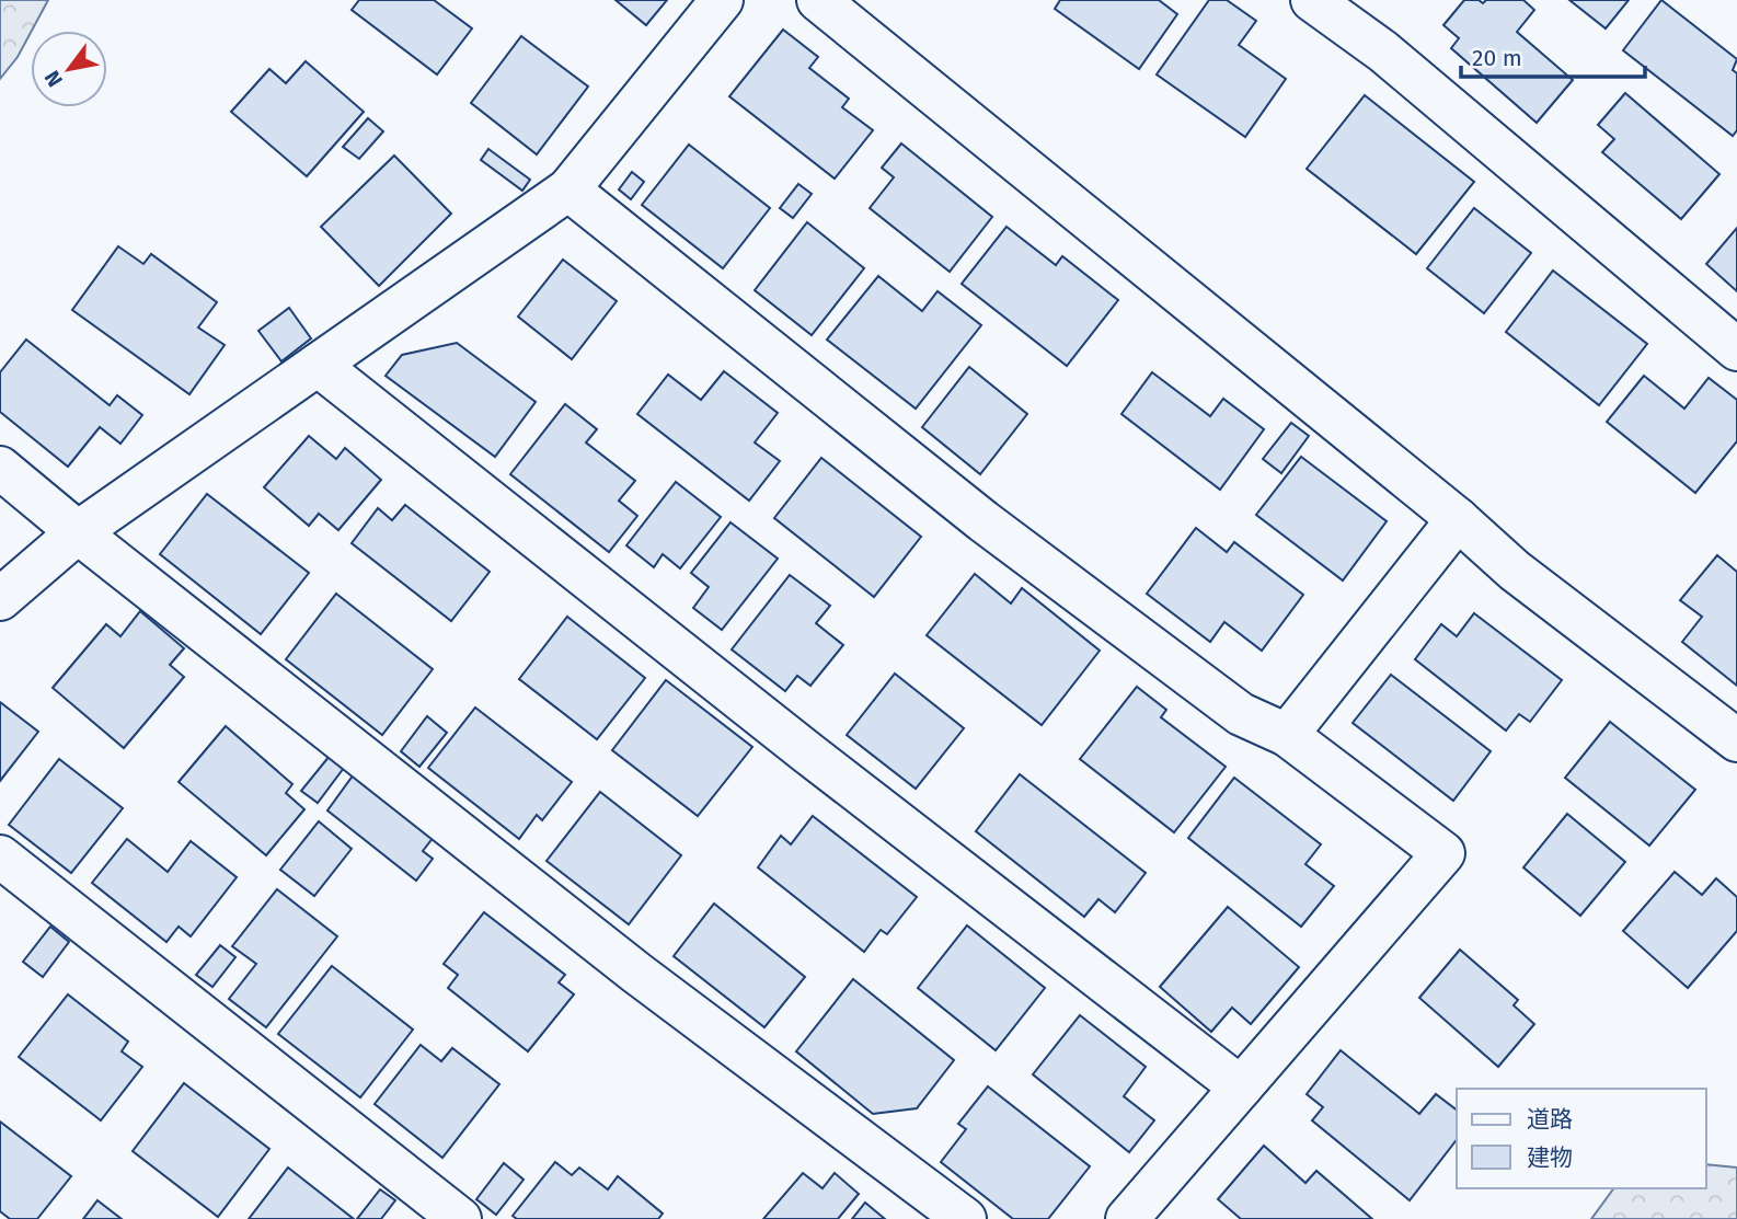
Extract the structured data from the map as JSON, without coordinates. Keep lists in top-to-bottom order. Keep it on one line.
{"legend":["道路","建物"],"scale_bar":"20 m","north":"bottom left"}
